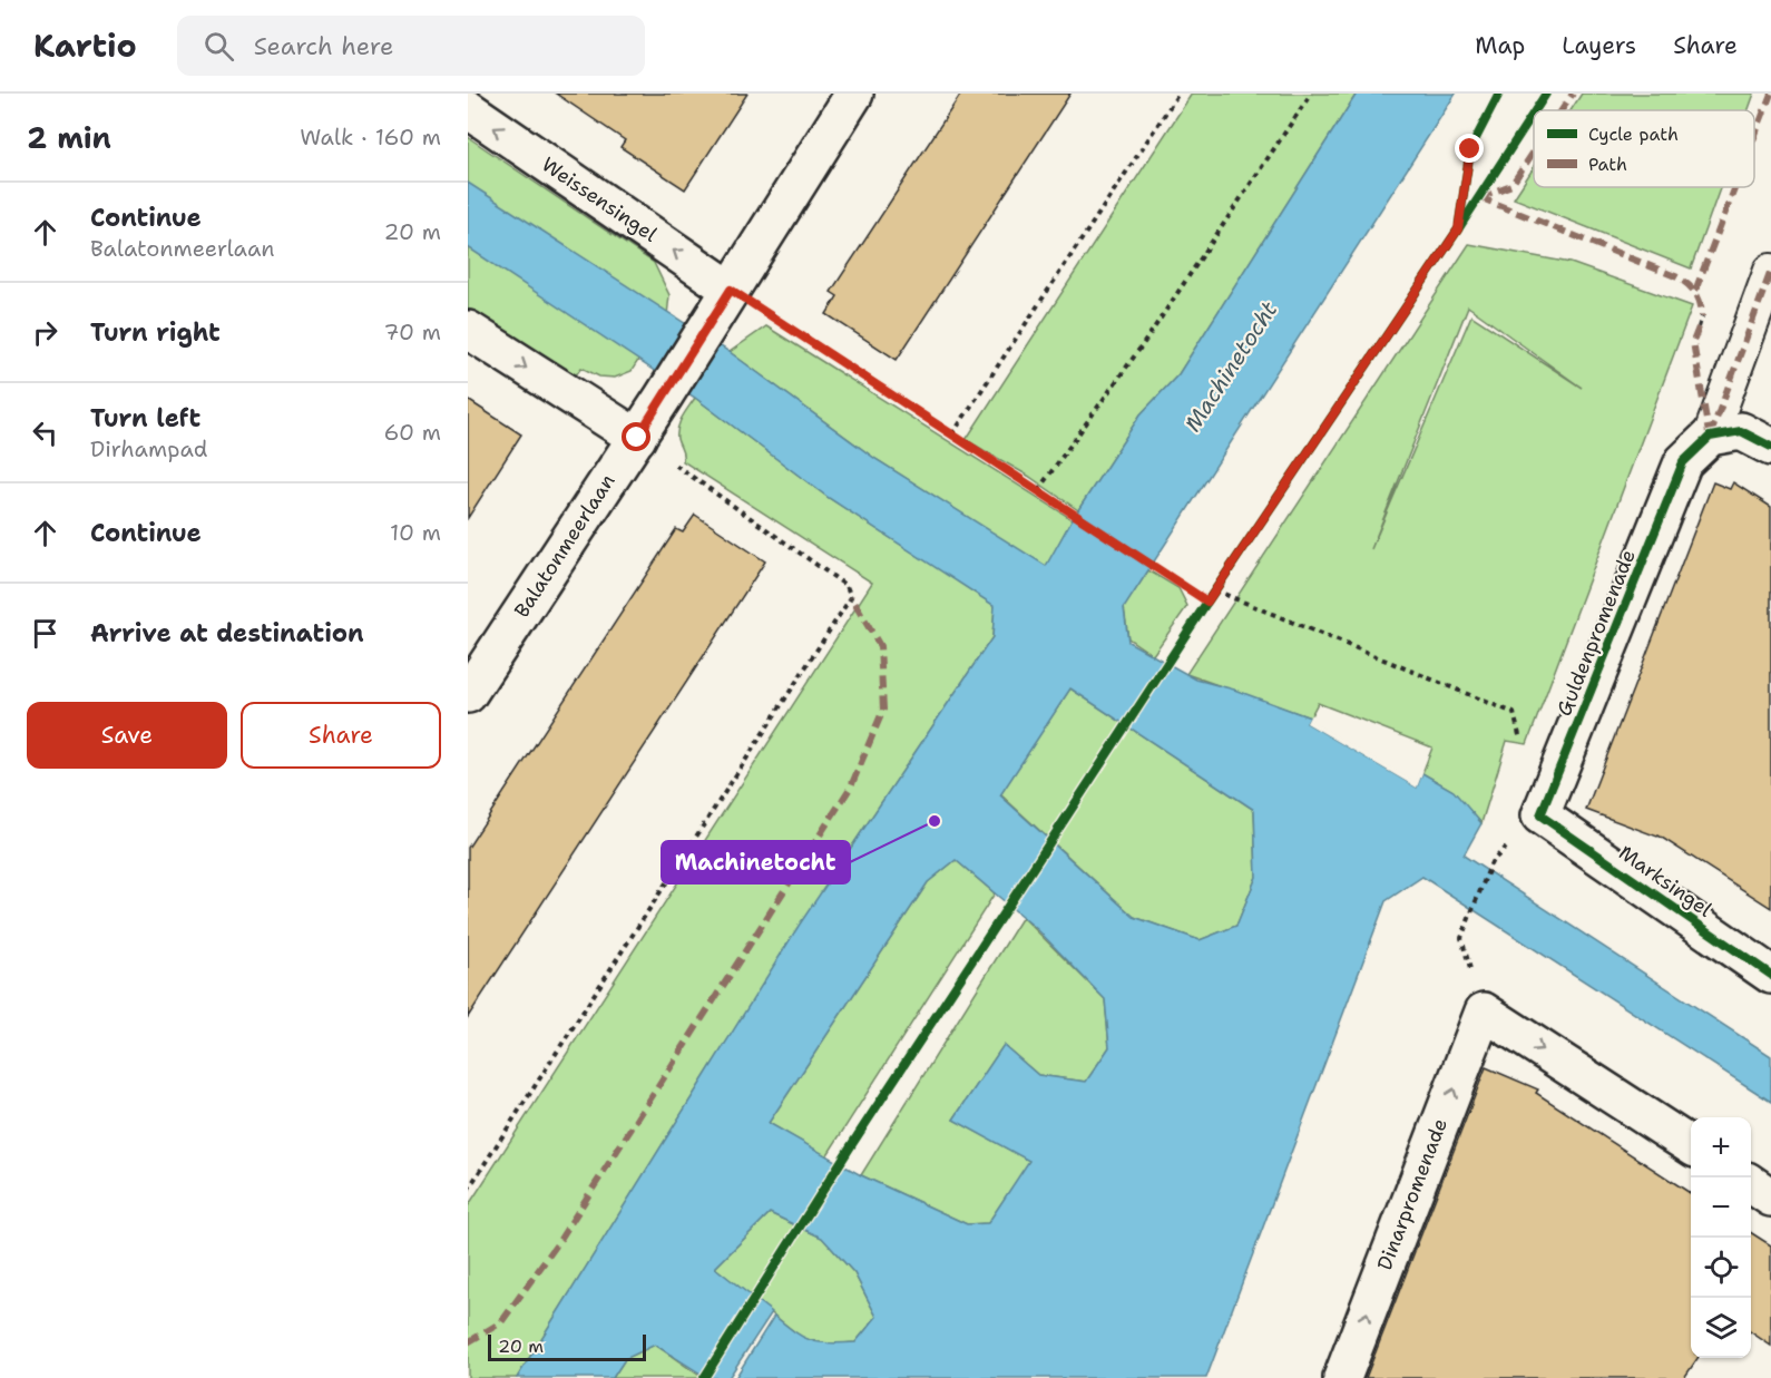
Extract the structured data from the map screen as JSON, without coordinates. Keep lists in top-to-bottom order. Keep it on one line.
{"streets":{"street":["Weissensingel","Balatonmeerlaan","Guldenpromenade","Marksingel","Dinarpromenade"]},"crossings":[["Weissensingel","Balatonmeerlaan"],["Guldenpromenade","Marksingel"]],"water":["Machinetocht"],"places":["Machinetocht"],"legend":["Cycle path","Path"],"scale_bar":"20 m","page":{"header":"Kartio","search":"Search here","nav":["Map","Layers","Share"],"heading":["2 min","Walk · 160 m"],"list":[["Continue","Balatonmeerlaan","20 m"],["Turn right","70 m"],["Turn left","Dirhampad","60 m"],["Continue","10 m"],"Arrive at destination"],"buttons":["Save","Share"],"map_buttons":["+","−"],"scale":"20 m"}}
